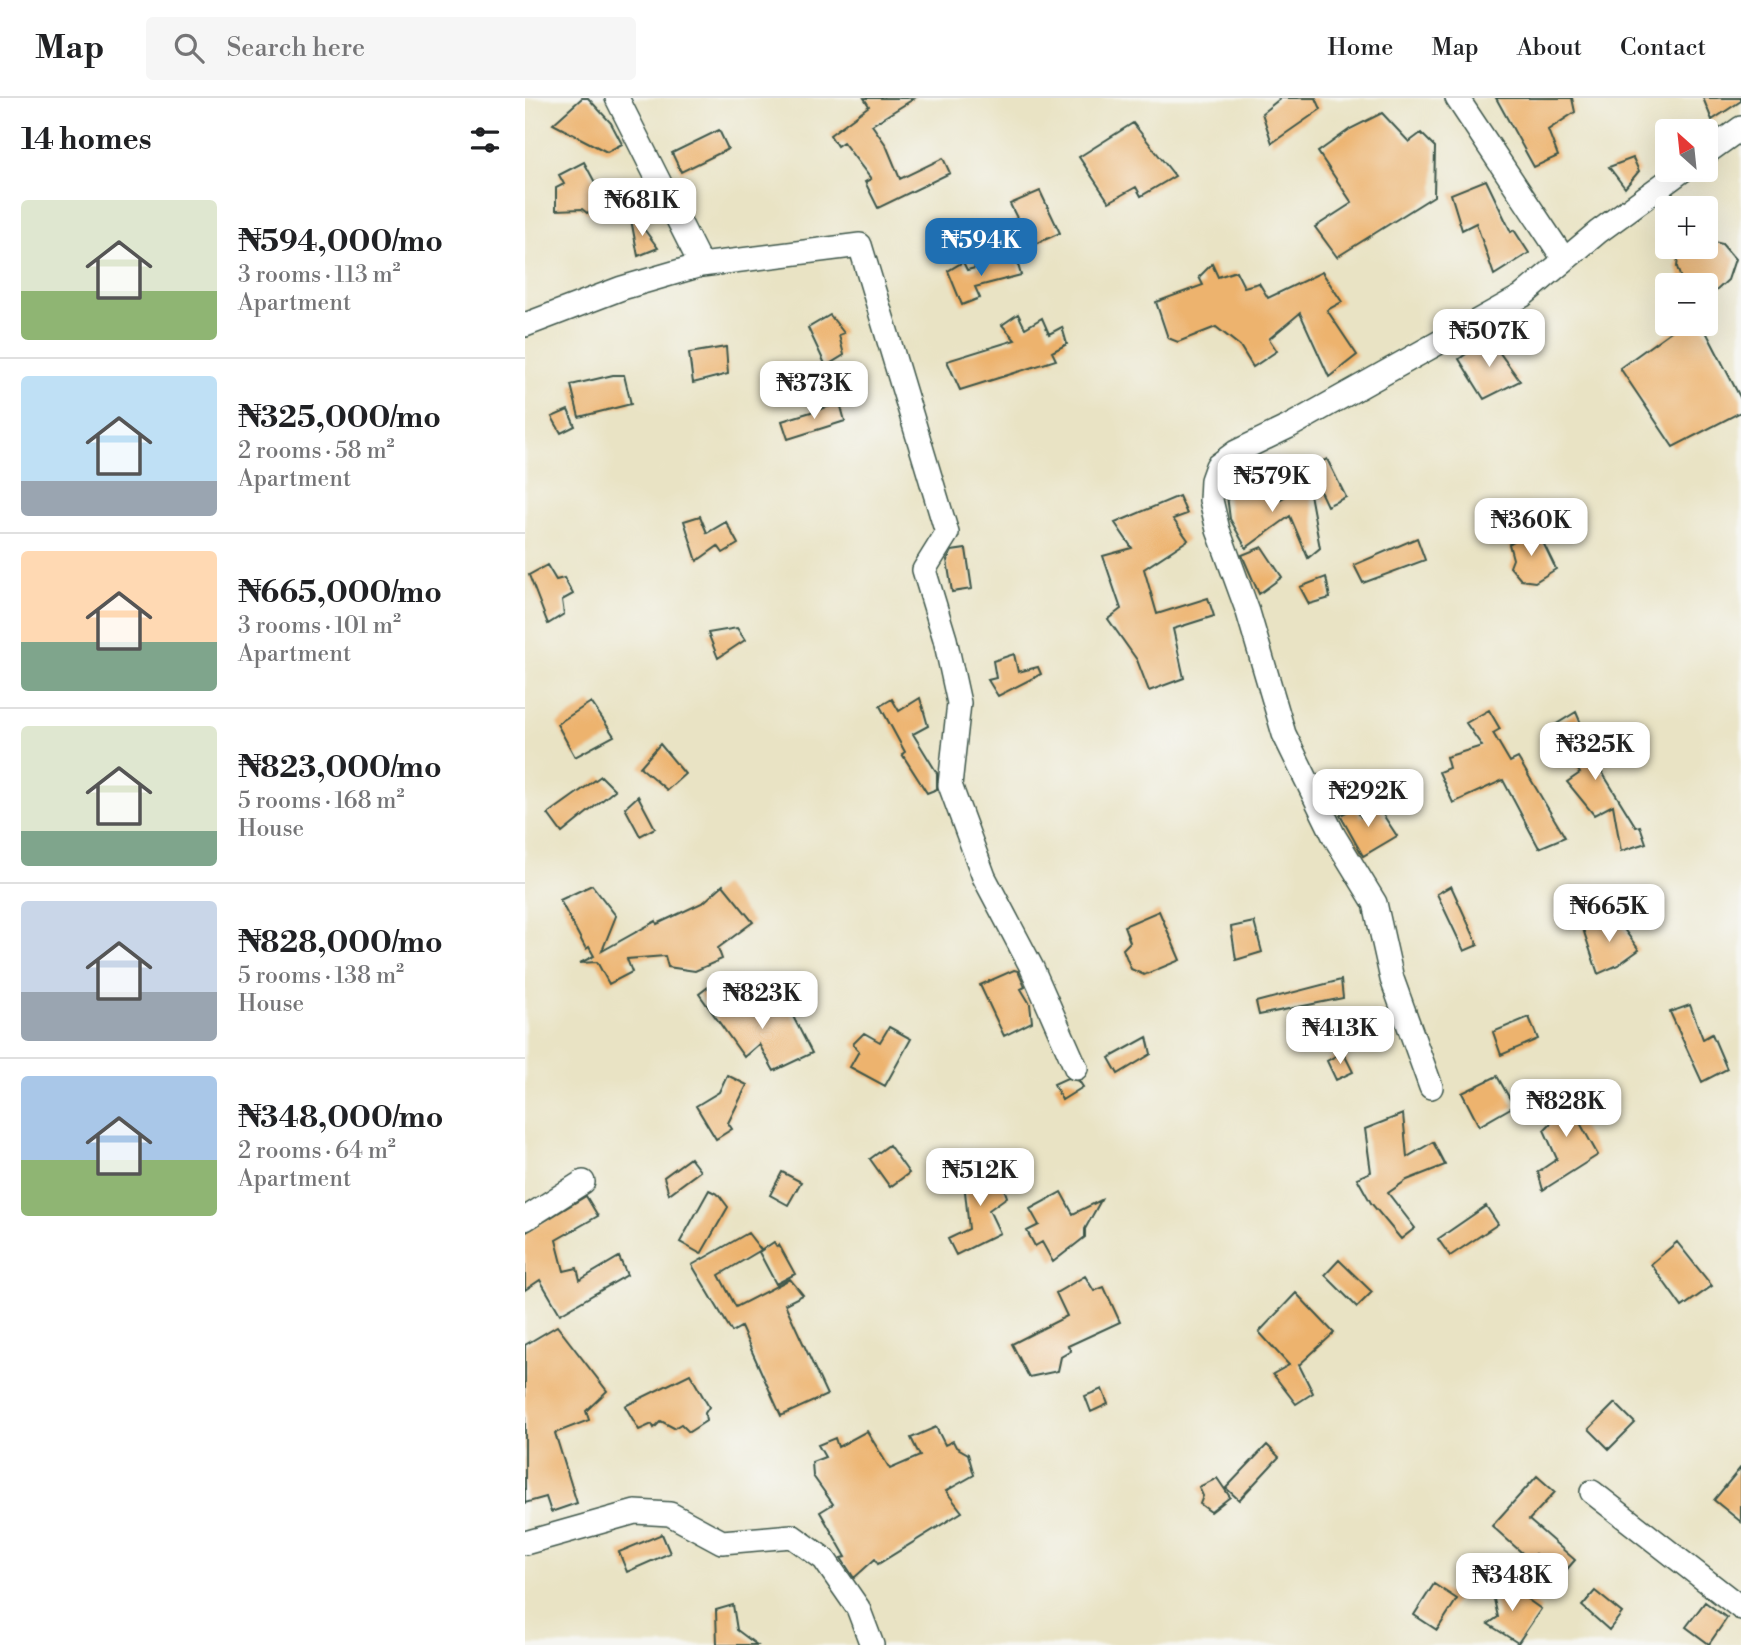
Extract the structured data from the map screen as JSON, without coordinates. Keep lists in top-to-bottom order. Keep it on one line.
{"north":"top left","page":{"header":"Map","search":"Search here","nav":["Home","Map","About","Contact"],"heading":"14 homes","map_buttons":["+","−"],"price":["₦681K","₦594K","₦507K","₦373K","₦579K","₦360K","₦325K","₦292K","₦665K","₦823K","₦413K","₦828K","₦512K","₦348K"],"list":[{"name":"₦594,000/mo","note":"3 rooms · 113 m² · Apartment"},{"name":"₦325,000/mo","note":"2 rooms · 58 m² · Apartment"},{"name":"₦665,000/mo","note":"3 rooms · 101 m² · Apartment"},{"name":"₦823,000/mo","note":"5 rooms · 168 m² · House"},{"name":"₦828,000/mo","note":"5 rooms · 138 m² · House"},{"name":"₦348,000/mo","note":"2 rooms · 64 m² · Apartment"}]}}
